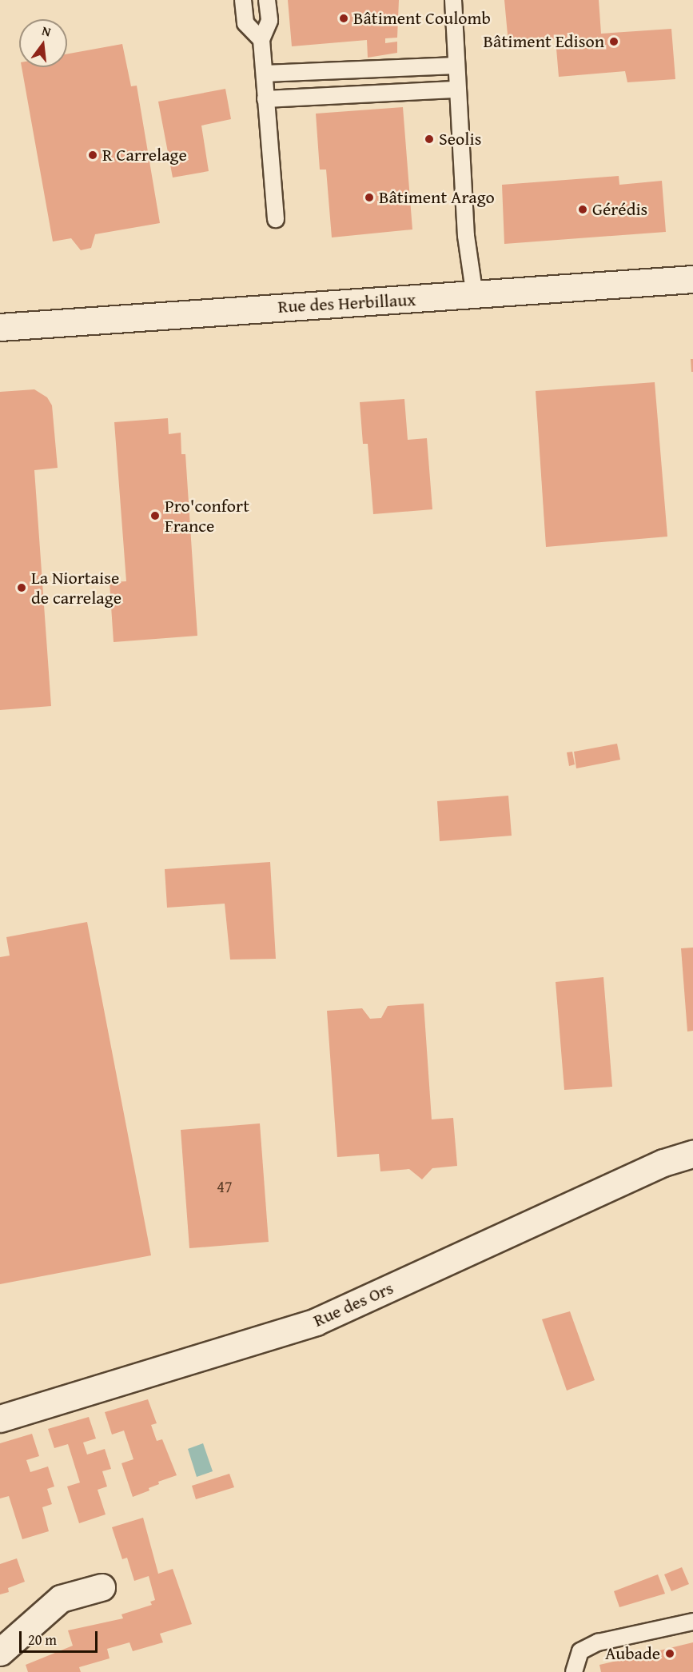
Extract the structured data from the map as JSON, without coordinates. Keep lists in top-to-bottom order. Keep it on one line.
{"streets":{"street":["Rue des Herbillaux","Rue des Ors"]},"places":["Bâtiment Coulomb","Bâtiment Edison","Seolis","R Carrelage","Bâtiment Arago","Gérédis","Pro'confort France","La Niortaise de carrelage","Aubade"],"house_numbers":["47"],"scale_bar":"20 m","north":"top"}
